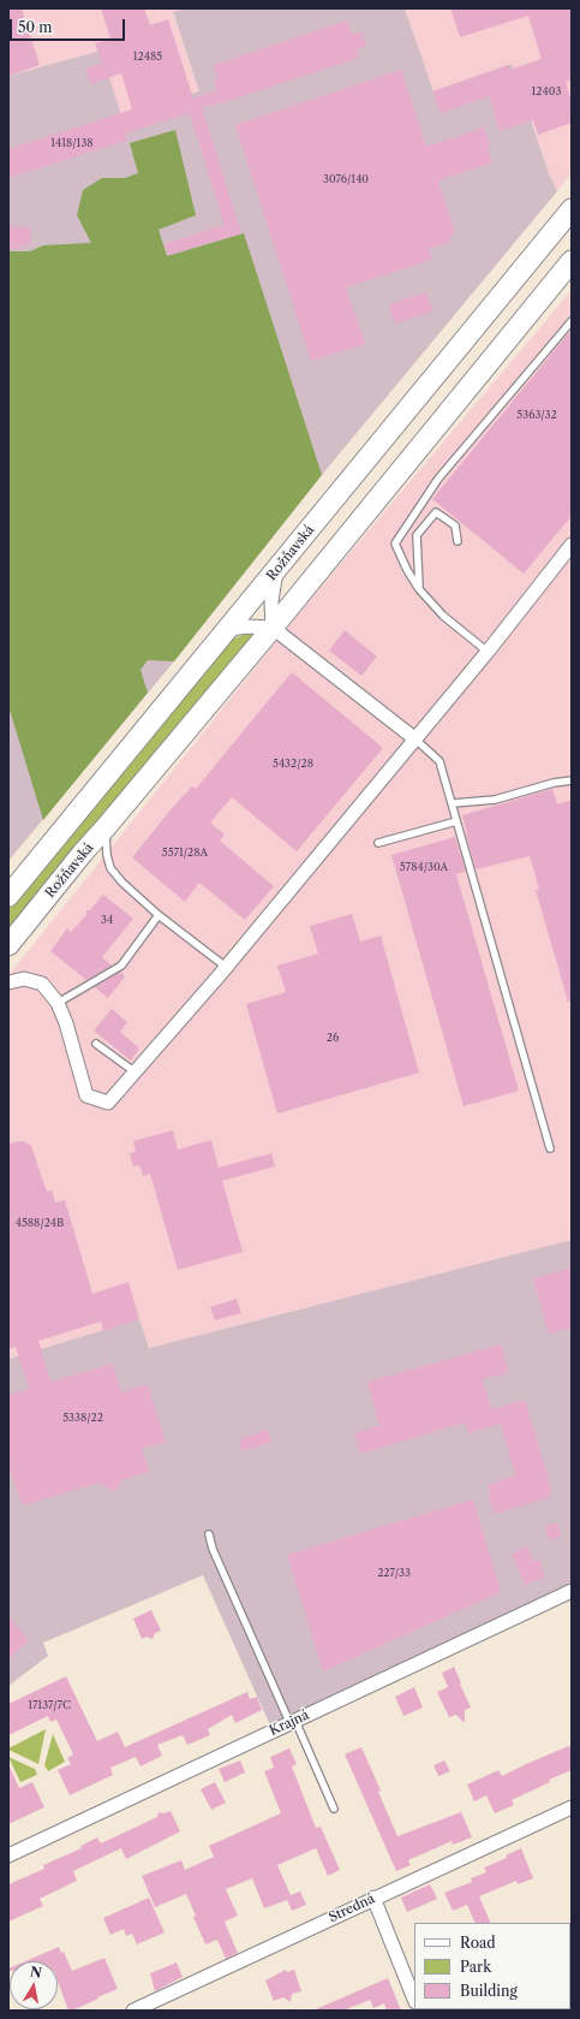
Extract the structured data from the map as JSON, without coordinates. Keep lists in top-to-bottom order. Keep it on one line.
{"streets":{"main road":["Rožňavská"],"street":["Krajná","Stredná"]},"house_numbers":["12485","12403","1418/138","3076/140","5363/32","5432/28","5571/28A","5784/30A","34","26","4588/24B","5338/22","227/33","17137/7C"],"legend":["Road","Park","Building"],"scale_bar":"50 m","north":"top"}
